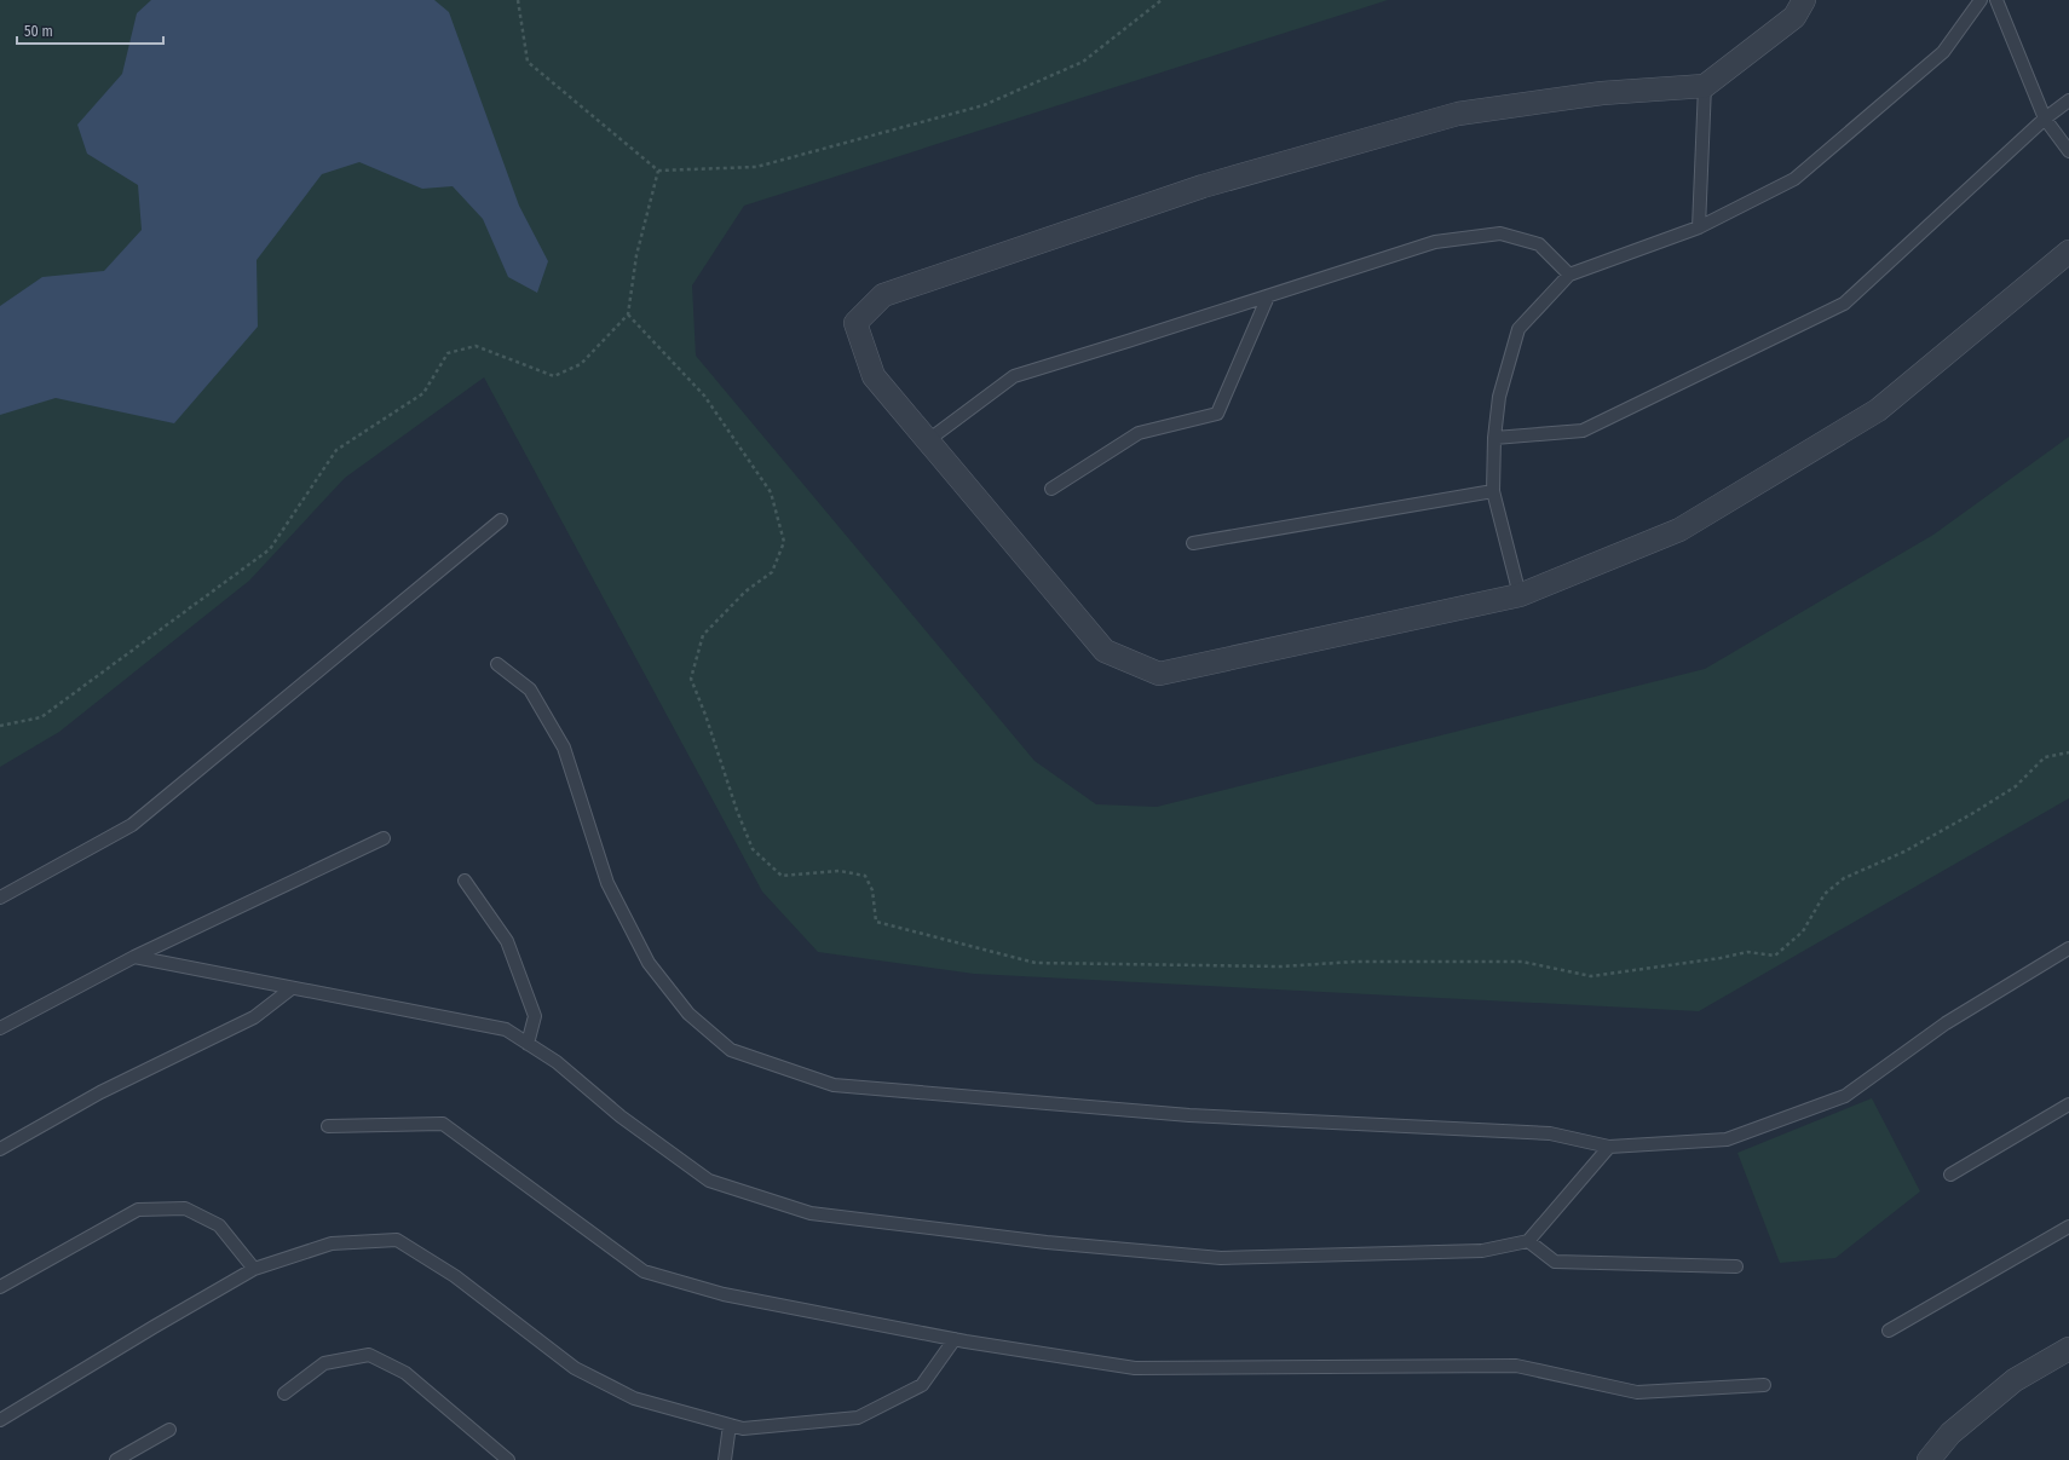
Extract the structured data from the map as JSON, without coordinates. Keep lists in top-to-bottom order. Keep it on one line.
{"scale_bar":"50 m"}
